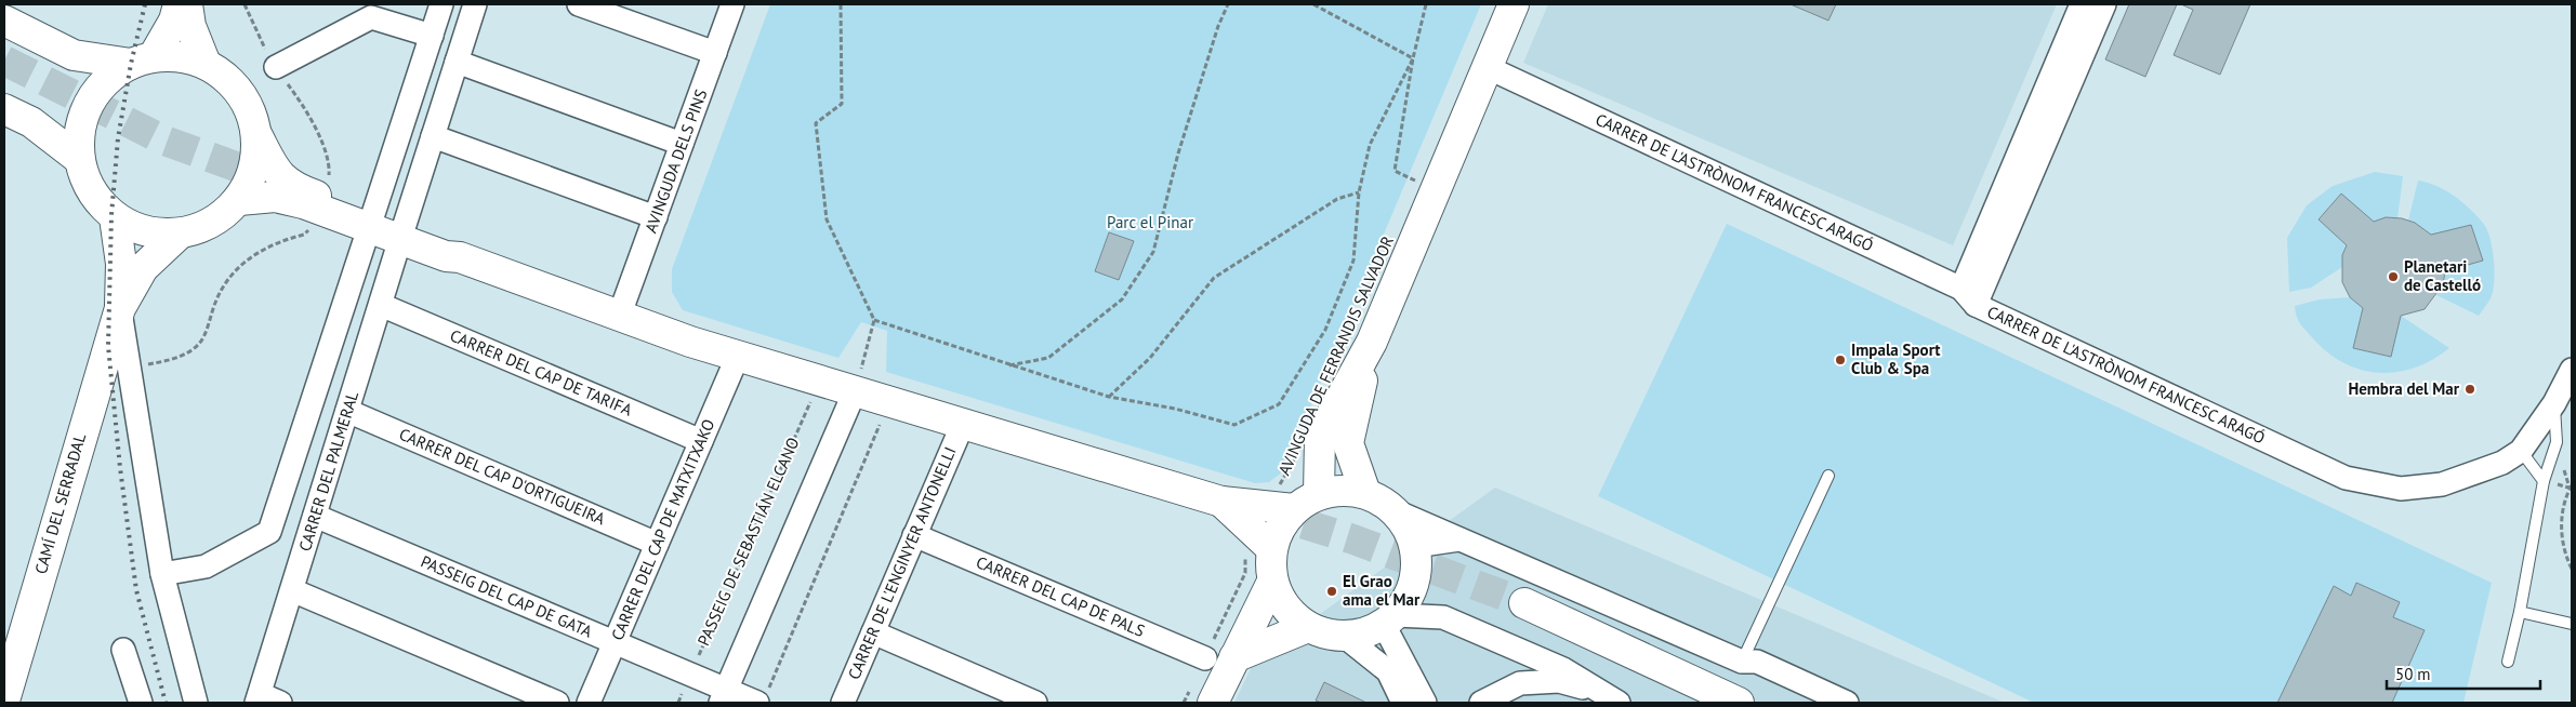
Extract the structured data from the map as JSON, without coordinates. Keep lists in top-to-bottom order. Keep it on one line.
{"streets":{"main road":["AVINGUDA DE FERRANDIS SALVADOR","CAMÍ DEL SERRADAL"],"street":["AVINGUDA DELS PINS","CARRER DE L'ASTRÒNOM FRANCESC ARAGÓ","CARRER DEL CAP DE TARIFA","CARRER DEL PALMERAL","CARRER DEL CAP D'ORTIGUEIRA","CARRER DEL CAP DE MATXITXAKO","CARRER DE L'ENGINYER ANTONELLI","PASSEIG DEL CAP DE GATA","CARRER DEL CAP DE PALS"],"path":["PASSEIG DE SEBASTIÁN ELCANO"]},"crossings":[["CARRER DE L'ASTRÒNOM FRANCESC ARAGÓ","AVINGUDA DE FERRANDIS SALVADOR"],["CARRER DEL CAP DE TARIFA","CARRER DEL PALMERAL"],["CARRER DEL CAP DE TARIFA","CARRER DEL CAP DE MATXITXAKO"],["CARRER DEL PALMERAL","CARRER DEL CAP D'ORTIGUEIRA"],["CARRER DEL PALMERAL","PASSEIG DEL CAP DE GATA"],["CARRER DEL CAP D'ORTIGUEIRA","CARRER DEL CAP DE MATXITXAKO"],["CARRER DEL CAP DE MATXITXAKO","PASSEIG DEL CAP DE GATA"],["PASSEIG DE SEBASTIÁN ELCANO","PASSEIG DEL CAP DE GATA"],["CARRER DE L'ENGINYER ANTONELLI","CARRER DEL CAP DE PALS"]],"parks":["Parc el Pinar"],"places":["Planetari de Castelló","Impala Sport Club & Spa","Hembra del Mar","El Grao ama el Mar"],"scale_bar":"50 m"}
